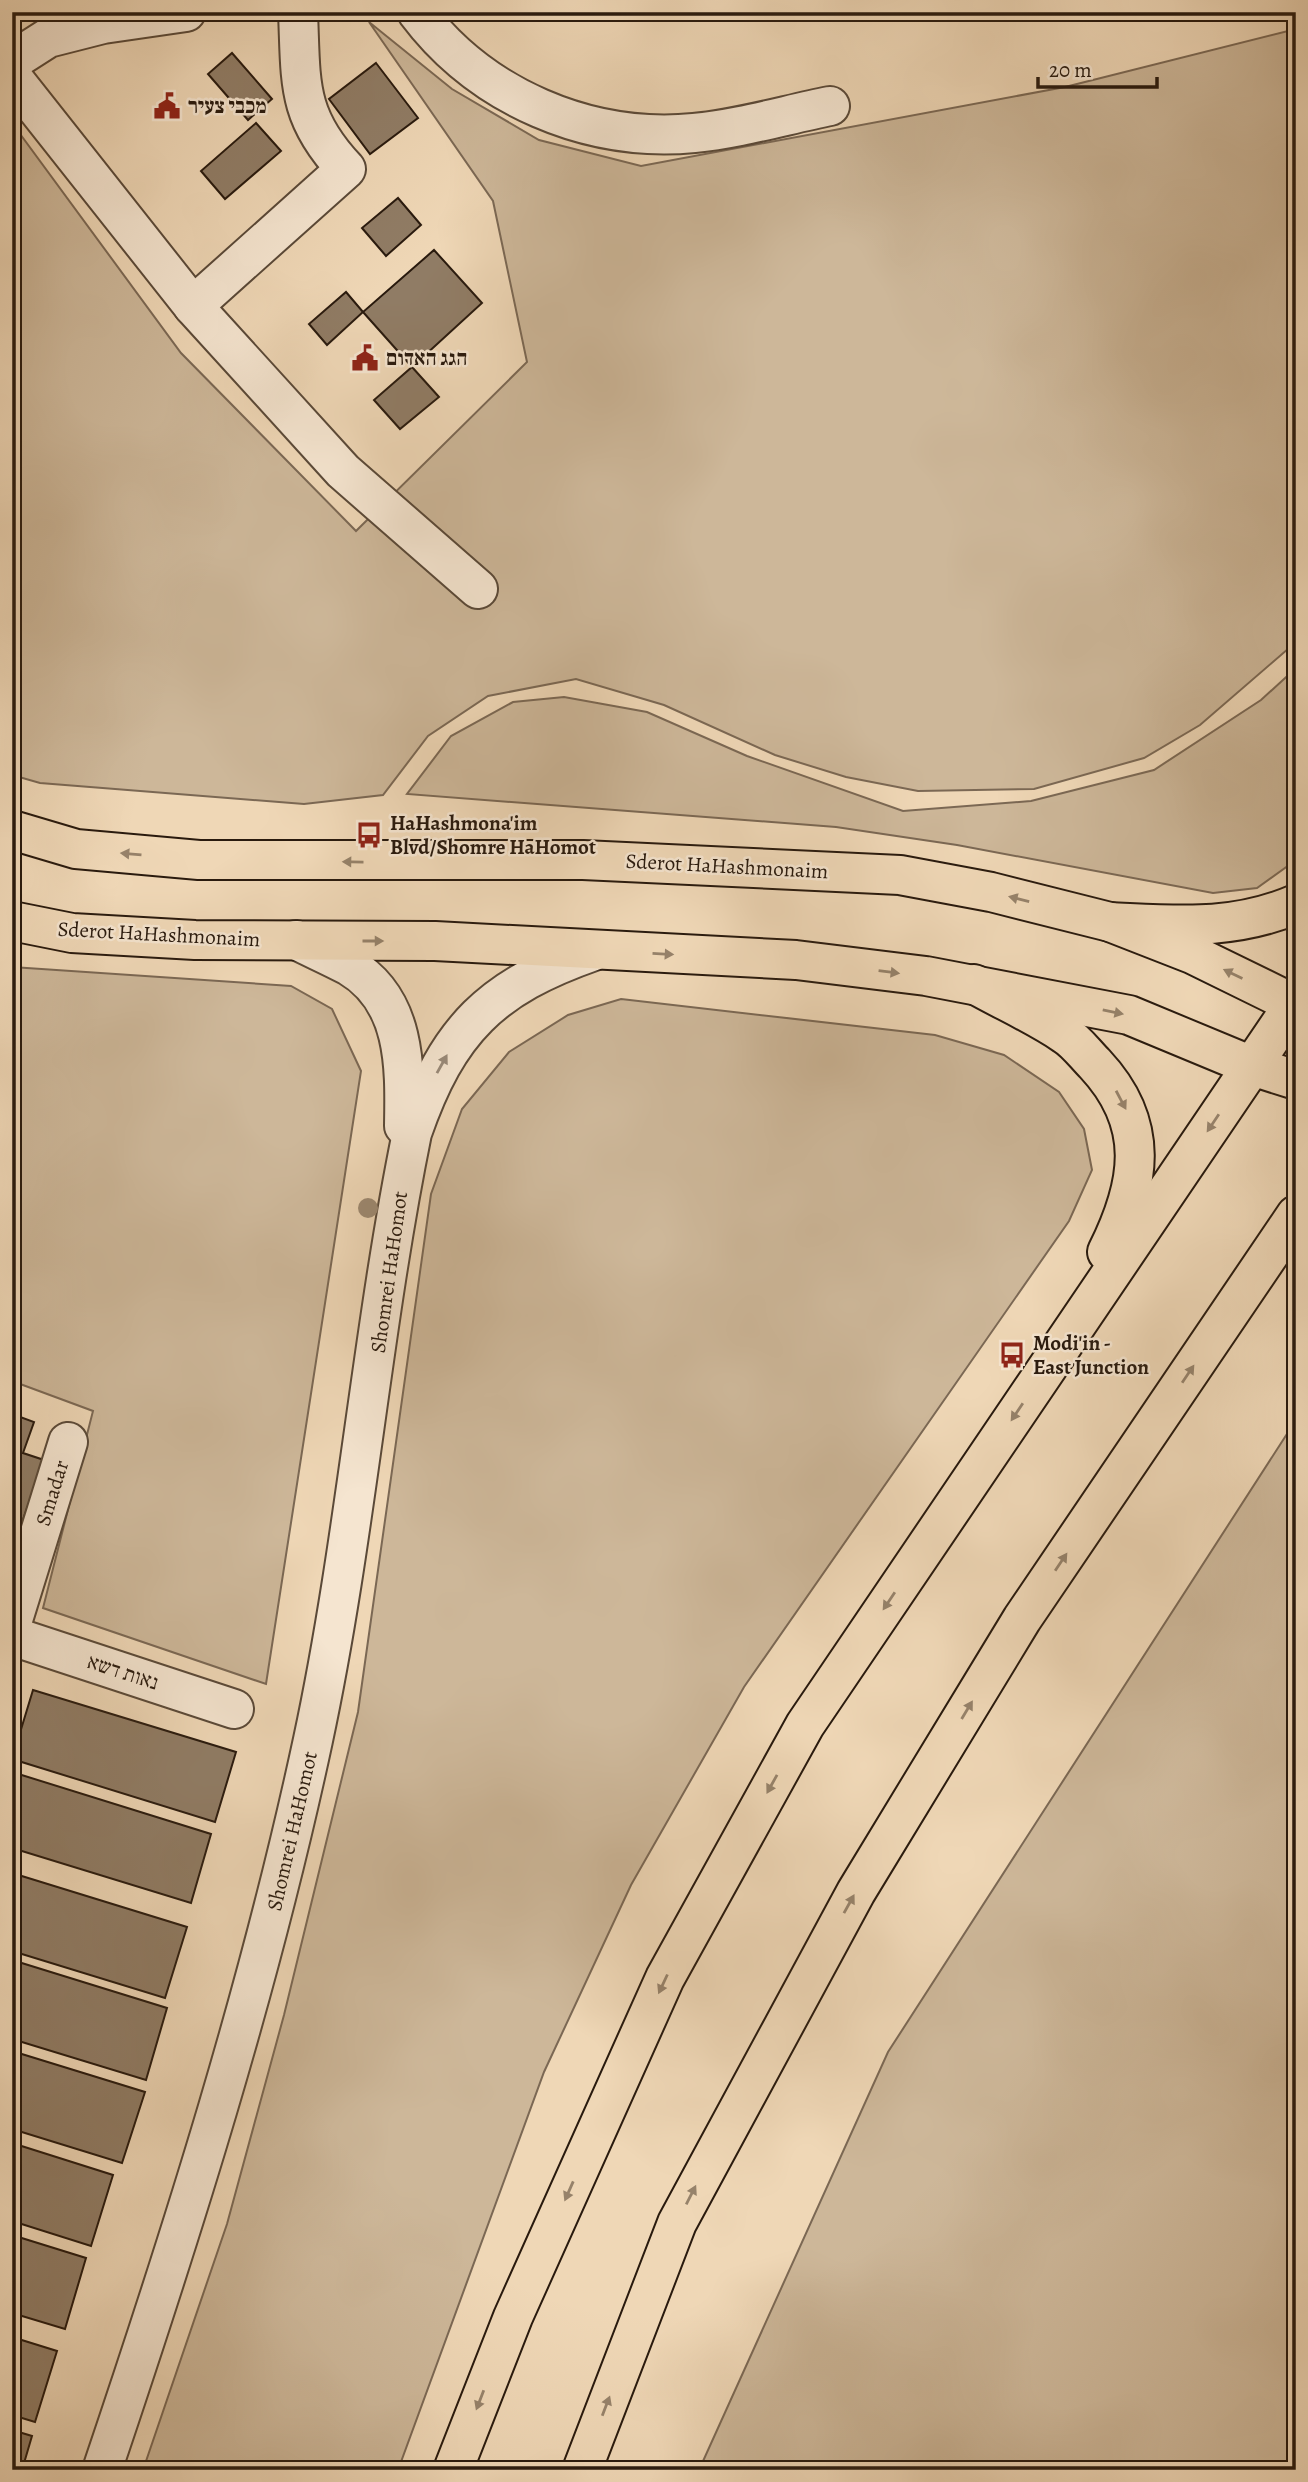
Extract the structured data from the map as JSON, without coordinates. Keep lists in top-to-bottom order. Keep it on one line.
{"streets":{"main road":["Sderot HaHashmonaim"],"street":["Shomrei HaHomot","Smadar","נאות דשא"]},"crossings":[["Sderot HaHashmonaim","Shomrei HaHomot"]],"places":{"public building":["מכבי צעיר","הגג האדום"],"bus stop":["HaHashmona'im Blvd/Shomre HaHomot","Modi'in - East Junction"]},"scale_bar":"20 m"}
